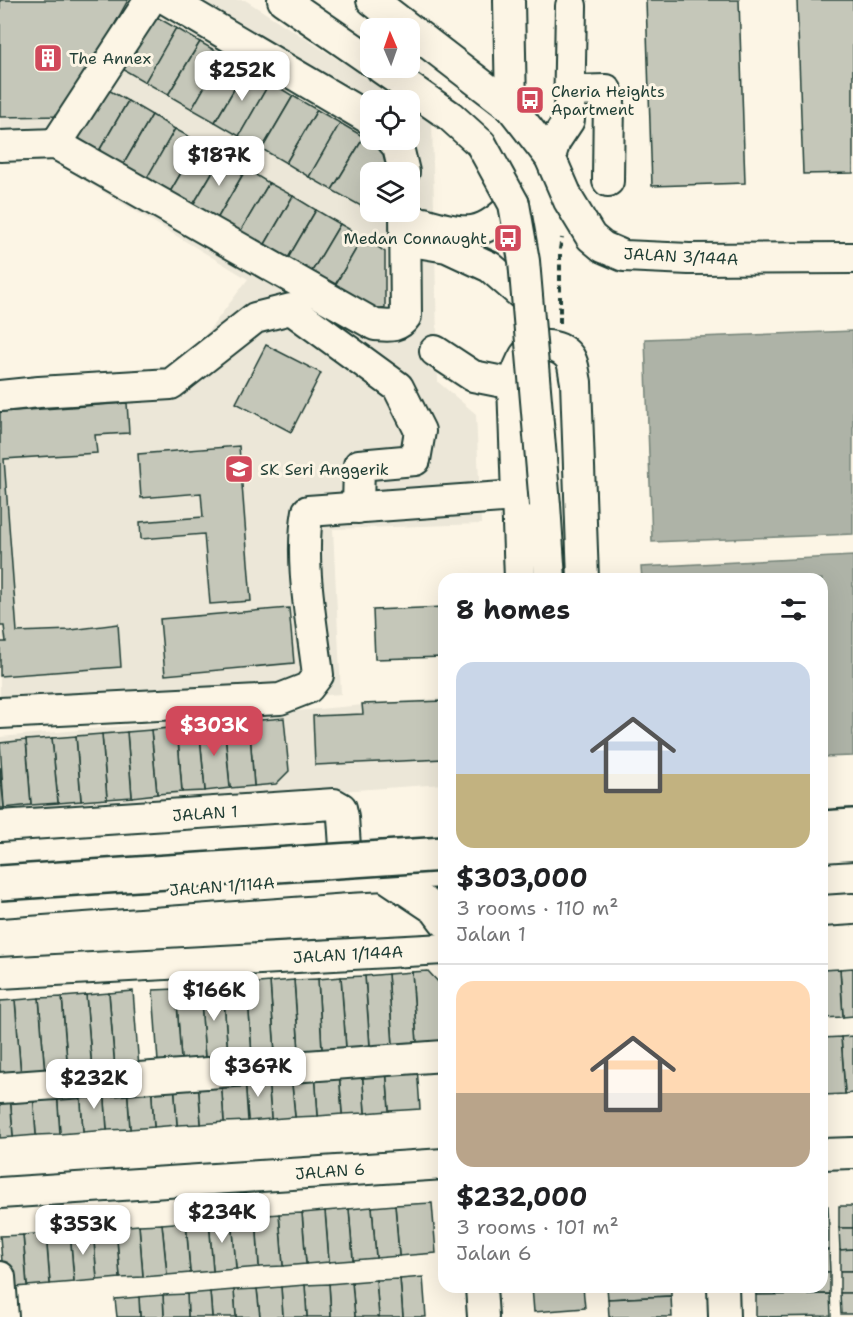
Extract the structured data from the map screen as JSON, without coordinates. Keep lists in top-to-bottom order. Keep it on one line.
{"streets":{"street":["JALAN 3/144A","JALAN 1","JALAN 1/114A","JALAN 1/144A","JALAN 6"]},"crossings":[["JALAN 1","JALAN 1/114A"]],"places":{"building":["The Annex"],"bus stop":["Cheria Heights Apartment","Medan Connaught"],"school or university":["SK Seri Anggerik"]},"north":"top","page":{"price":["$252K","$187K","$303K","$166K","$367K","$232K","$234K","$353K"],"heading":"8 homes","list":[{"name":"$303,000","note":"3 rooms · 110 m² · Jalan 1"},{"name":"$232,000","note":"3 rooms · 101 m² · Jalan 6"}]}}
